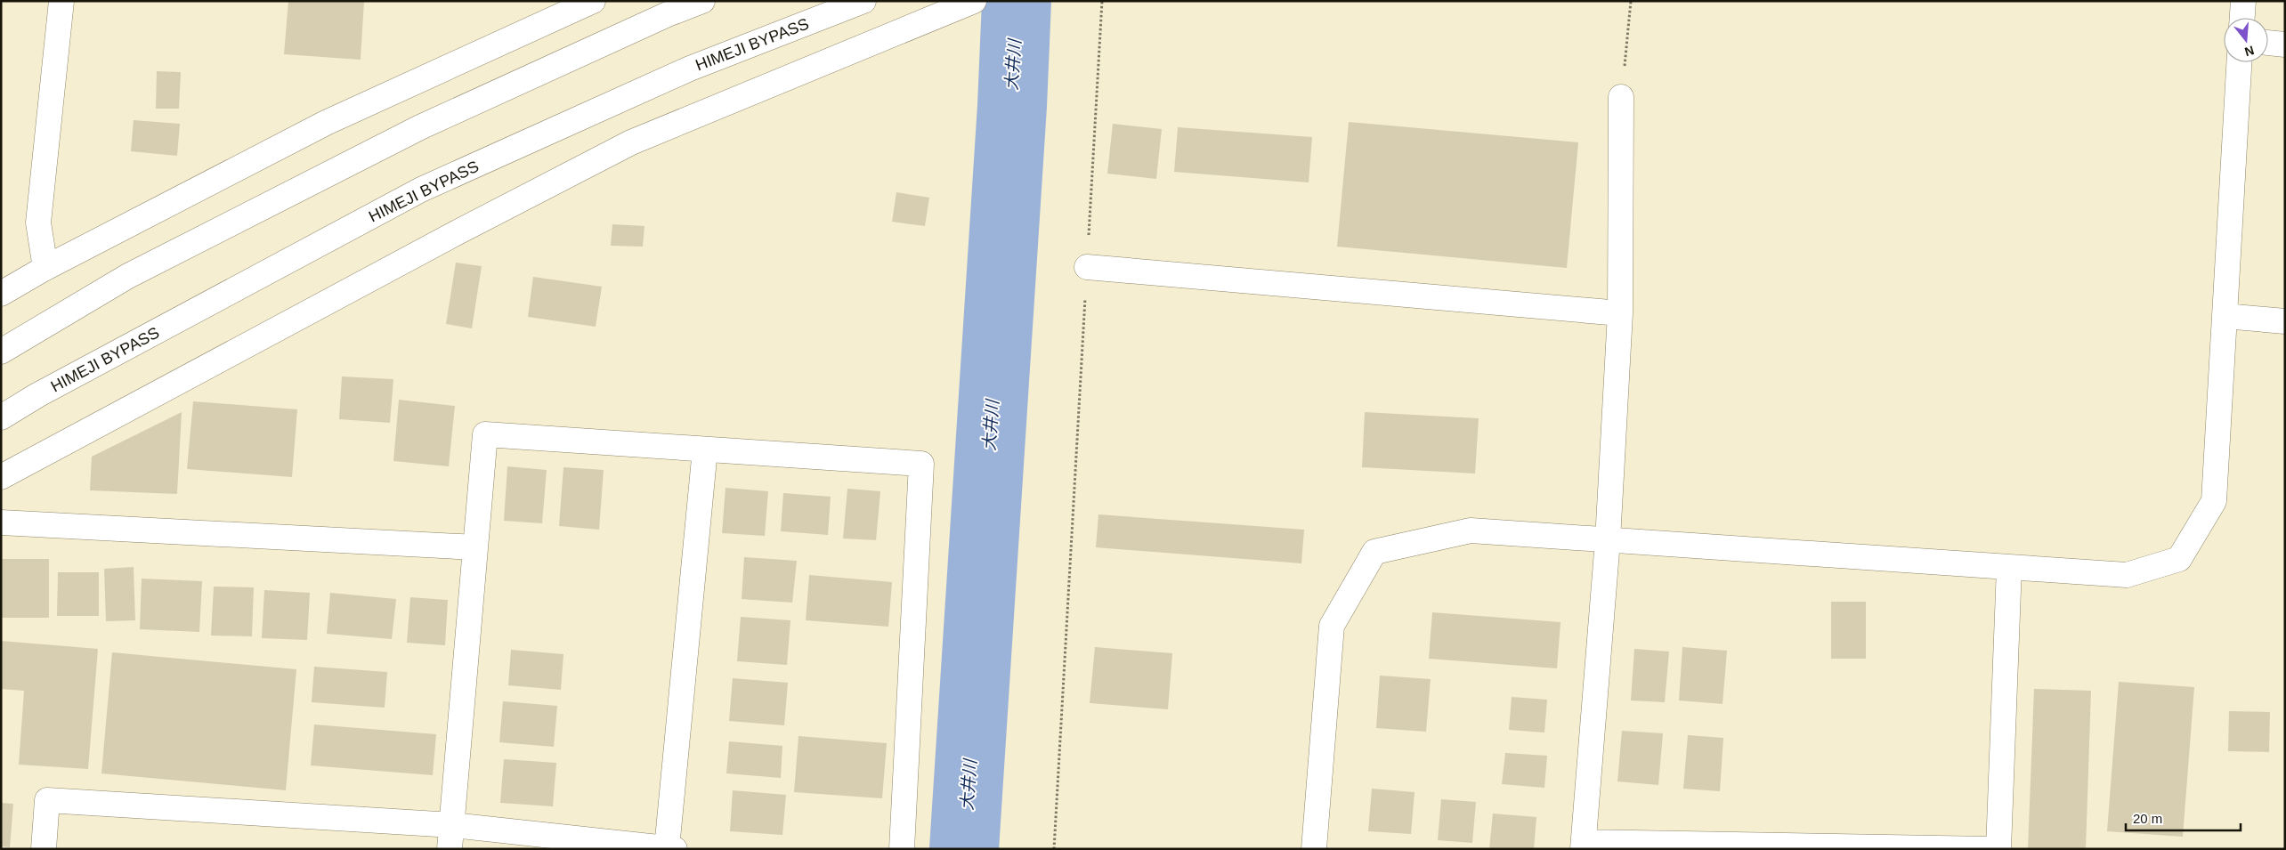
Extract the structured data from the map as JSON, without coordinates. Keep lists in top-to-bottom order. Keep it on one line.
{"streets":{"main road":["HIMEJI BYPASS"]},"water":["大井川"],"scale_bar":"20 m","north":"bottom"}
